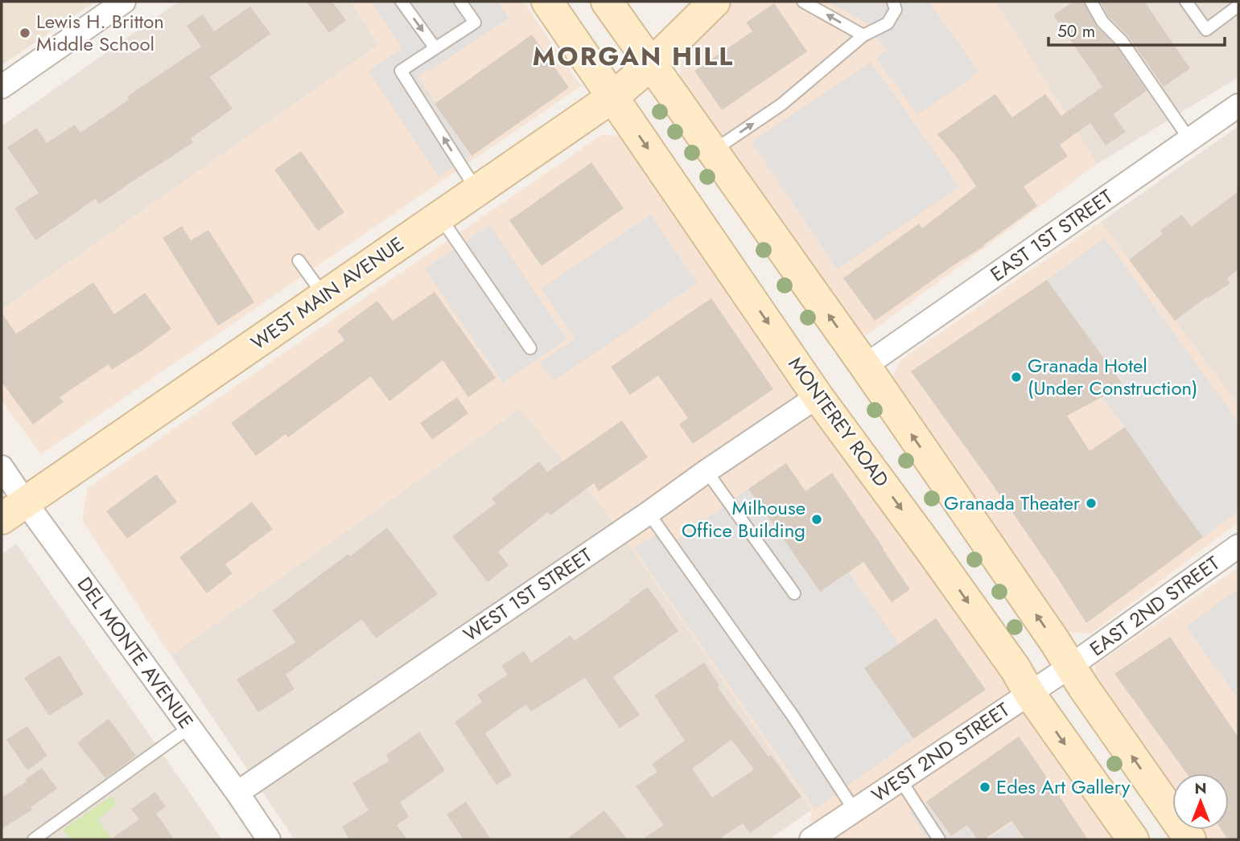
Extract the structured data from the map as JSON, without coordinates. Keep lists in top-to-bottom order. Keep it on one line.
{"streets":{"main road":["WEST MAIN AVENUE","MONTEREY ROAD"],"street":["EAST 1ST STREET","WEST 1ST STREET","EAST 2ND STREET","DEL MONTE AVENUE","WEST 2ND STREET"]},"crossings":[["WEST MAIN AVENUE","MONTEREY ROAD"],["WEST MAIN AVENUE","DEL MONTE AVENUE"],["MONTEREY ROAD","WEST 1ST STREET"],["MONTEREY ROAD","WEST 2ND STREET"],["WEST 1ST STREET","DEL MONTE AVENUE"],["EAST 2ND STREET","WEST 2ND STREET"]],"districts":["MORGAN HILL"],"places":["Lewis H. Britton Middle School","Granada Hotel (Under Construction)","Granada Theater","Milhouse Office Building","Edes Art Gallery"],"scale_bar":"50 m","north":"top"}
